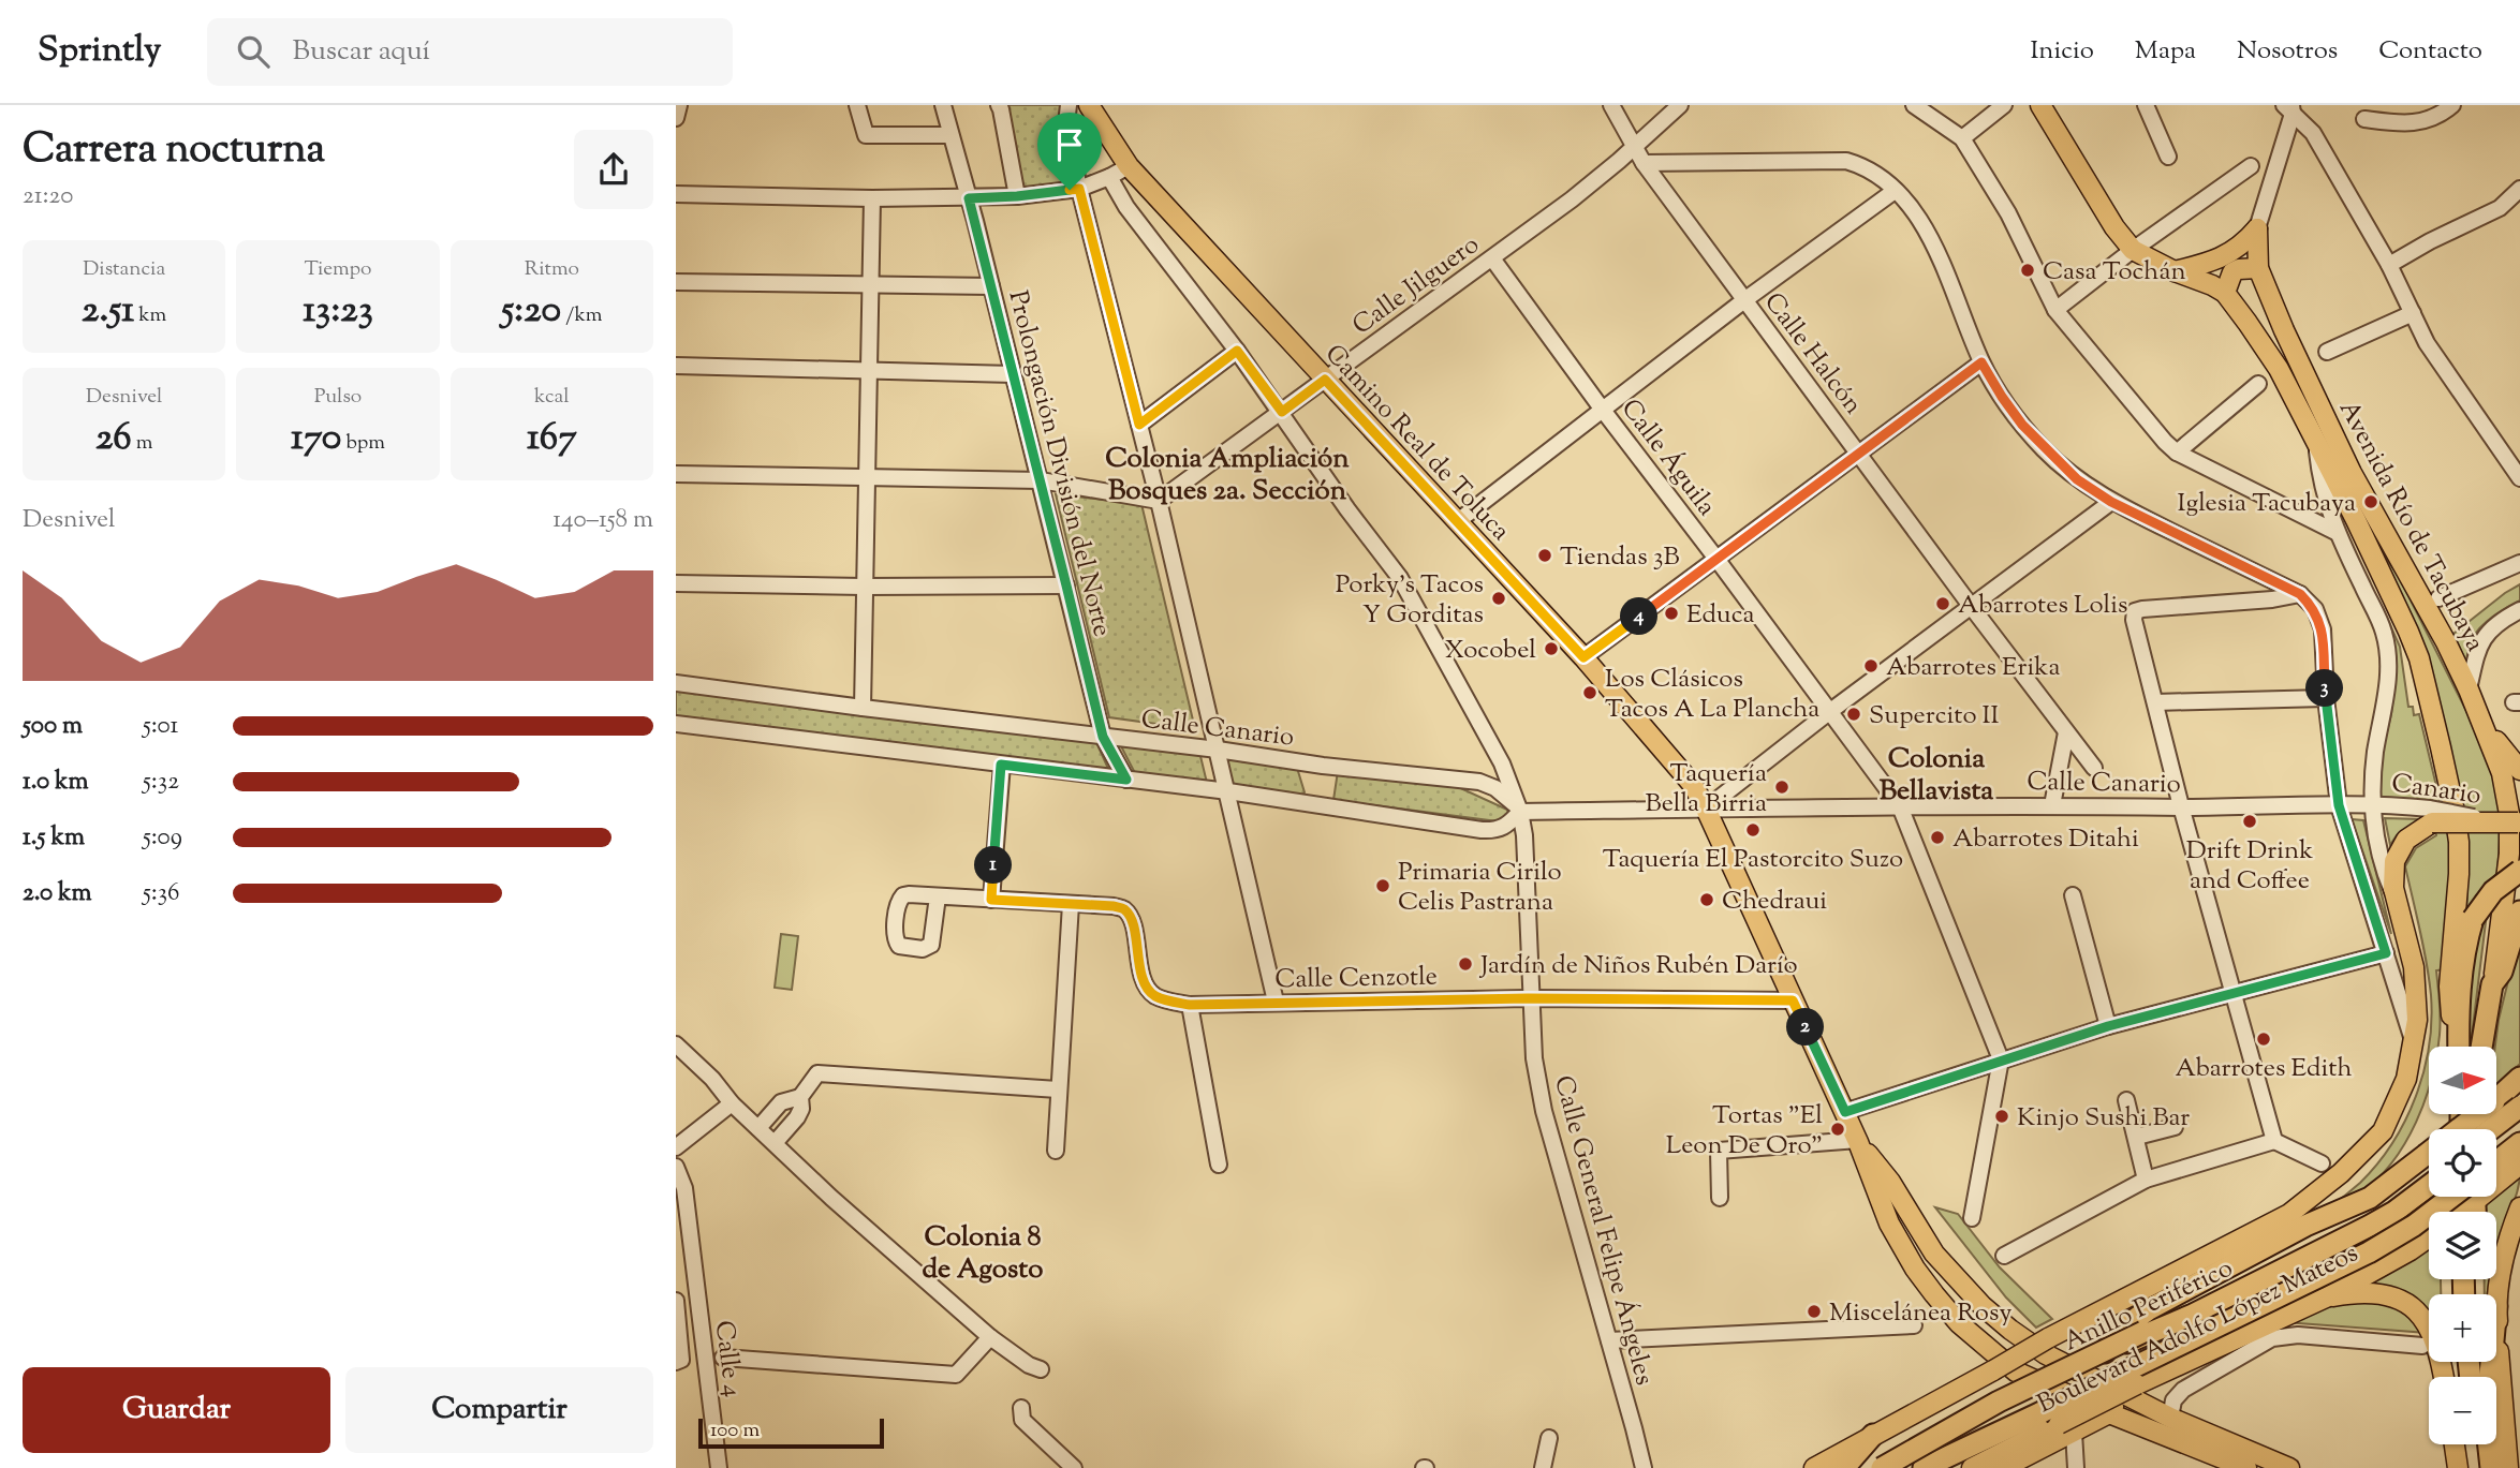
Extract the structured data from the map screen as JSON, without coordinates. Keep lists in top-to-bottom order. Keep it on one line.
{"streets":{"highway":["Anillo Periférico"],"main road":["Camino Real de Toluca","Avenida Río de Tacubaya","Boulevard Adolfo López Mateos"],"street":["Calle Jilguero","Calle Halcón","Calle Águila","Prolongación División del Norte","Calle Canario","Canario","Calle Cenzotle","Calle General Felipe Ángeles","Calle 4"]},"crossings":[["Calle Jilguero","Calle Halcón"],["Calle Jilguero","Camino Real de Toluca"],["Calle Jilguero","Calle Águila"],["Calle Jilguero","Calle General Felipe Ángeles"],["Camino Real de Toluca","Calle Canario"],["Camino Real de Toluca","Calle Cenzotle"],["Camino Real de Toluca","Boulevard Adolfo López Mateos"],["Calle Águila","Calle Canario"],["Prolongación División del Norte","Calle Canario"],["Calle Canario","Canario"],["Calle Canario","Calle General Felipe Ángeles"],["Calle Cenzotle","Calle General Felipe Ángeles"]],"districts":["Colonia Ampliación Bosques 2a. Sección","Colonia Bellavista","Colonia 8 de Agosto"],"places":["Casa Tochán","Iglesia Tacubaya","Tiendas 3B","Porky's Tacos Y Gorditas","Abarrotes Lolis","Educa","Xocobel","Abarrotes Erika","Los Clásicos Tacos A La Plancha","Supercito II","Taquería Bella Birria","Drift Drink and Coffee","Taquería El Pastorcito Suzo","Abarrotes Ditahi","Primaria Cirilo Celis Pastrana","Chedraui","Jardín de Niños Rubén Darío","Abarrotes Edith","Kinjo Sushi Bar","Tortas \"El Leon De Oro\"","Miscelánea Rosy"],"scale_bar":"100 m","north":"right","page":{"header":"Sprintly","search":"Buscar aquí","nav":["Inicio","Mapa","Nosotros","Contacto"],"heading":["Carrera nocturna","21:20"],"stats":[["Distancia","2.51 km"],["Tiempo","13:23"],["Ritmo","5:20 /km"],["Desnivel","26 m"],["Pulso","170 bpm"],["kcal","167"]],"chart":["Desnivel","140–158 m"],"pins":["4","3","1","2"],"list":[{"name":"500 m","note":"5:01"},{"name":"1.0 km","note":"5:32"},{"name":"1.5 km","note":"5:09"},{"name":"2.0 km","note":"5:36"}],"map_buttons":["+","−"],"buttons":["Guardar","Compartir"],"scale":"100 m"}}
